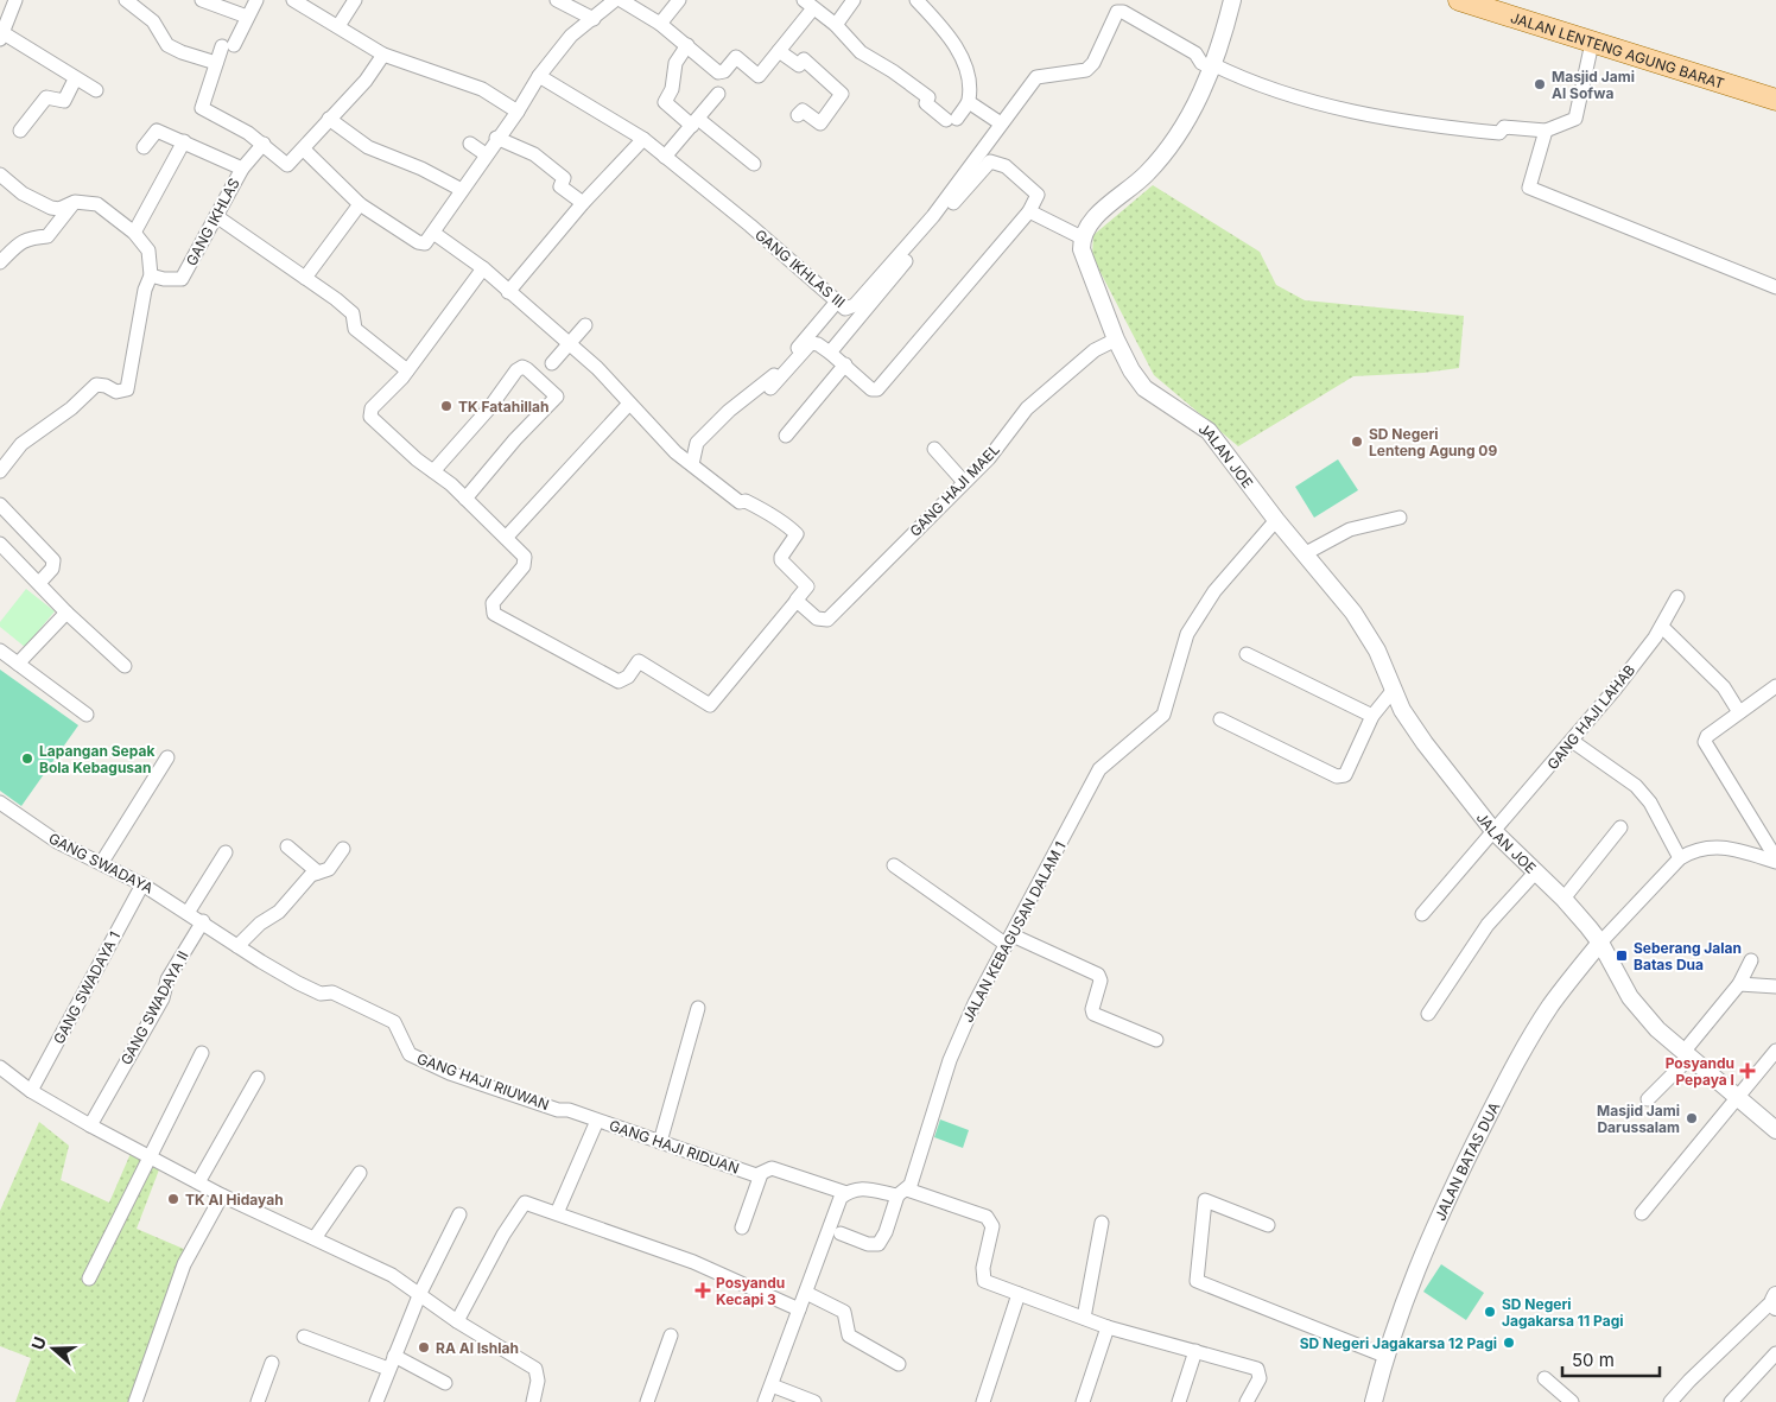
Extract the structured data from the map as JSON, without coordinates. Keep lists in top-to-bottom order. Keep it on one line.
{"streets":{"main road":["JALAN LENTENG AGUNG BARAT"],"street":["GANG IKHLAS","GANG IKHLAS III","JALAN JOE","GANG HAJI MAEL","GANG HAJI LAHAB","GANG SWADAYA","JALAN KEBAGUSAN DALAM 1","GANG SWADAYA 1","GANG SWADAYA II","GANG HAJI RIUWAN","GANG HAJI RIDUAN","JALAN BATAS DUA"]},"crossings":[["JALAN JOE","GANG HAJI MAEL"],["JALAN JOE","GANG HAJI LAHAB"],["JALAN JOE","JALAN KEBAGUSAN DALAM 1"],["JALAN JOE","JALAN BATAS DUA"],["GANG SWADAYA","GANG SWADAYA 1"],["GANG SWADAYA","GANG SWADAYA II"],["GANG SWADAYA","GANG HAJI RIUWAN"],["GANG SWADAYA II","GANG HAJI RIUWAN"],["GANG HAJI RIUWAN","GANG HAJI RIDUAN"]],"places":{"other":["Masjid Jami Al Sofwa","TK Fatahillah","SD Negeri Lenteng Agung 09","Lapangan Sepak Bola Kebagusan","Masjid Jami Darussalam","TK Al Hidayah","SD Negeri Jagakarsa 11 Pagi","SD Negeri Jagakarsa 12 Pagi","RA Al Ishlah"],"transit":["Seberang Jalan Batas Dua"],"health":["Posyandu Pepaya I","Posyandu Kecapi 3"]},"scale_bar":"50 m","north":"left"}
